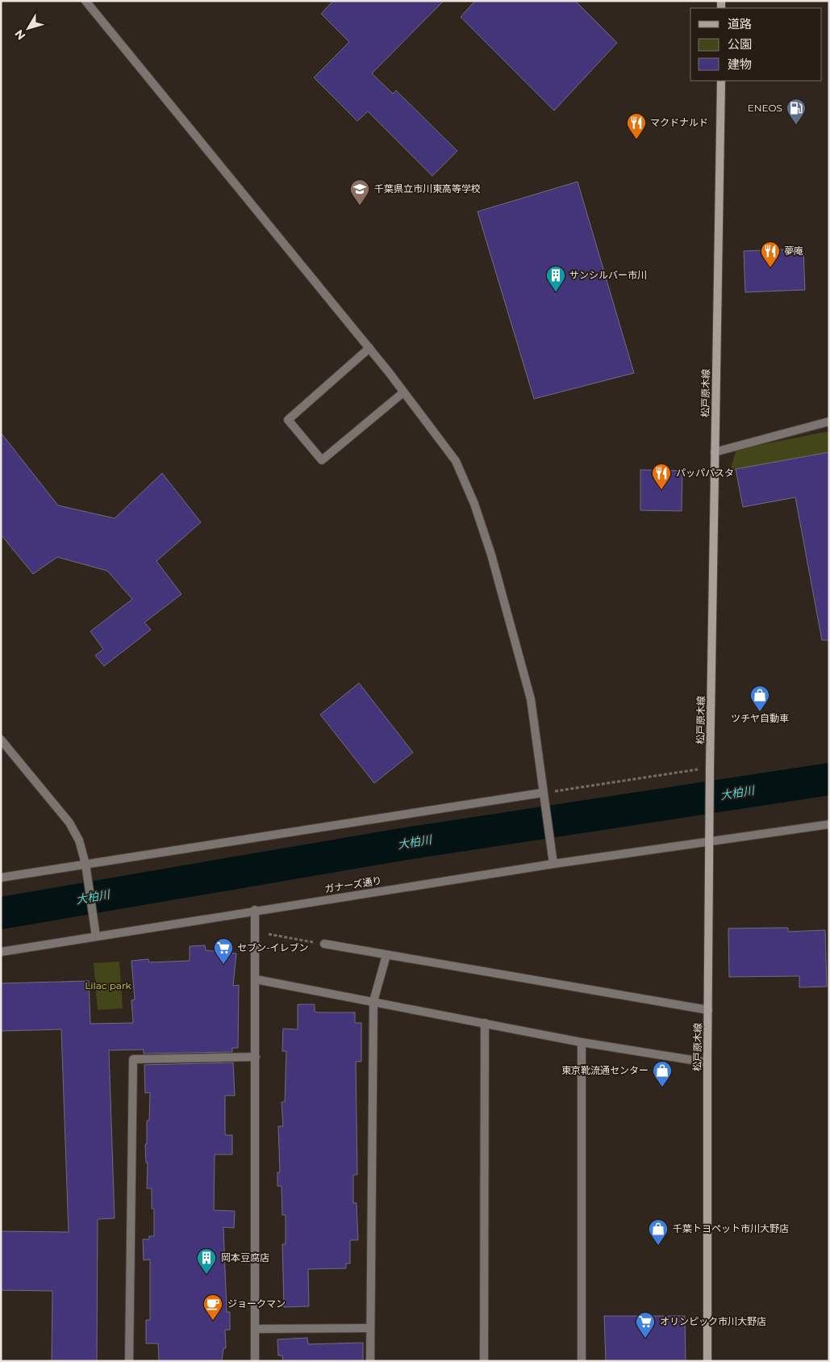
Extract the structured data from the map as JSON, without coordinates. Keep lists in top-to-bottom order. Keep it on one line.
{"streets":{"main road":["松戸原木線"],"street":["ガナーズ通り"]},"crossings":[["松戸原木線","ガナーズ通り"]],"water":["大柏川"],"parks":["Lilac park"],"places":{"fuel station":["ENEOS"],"restaurant":["マクドナルド","夢庵","パッパパスタ"],"school or university":["千葉県立市川東高等学校"],"building":["サンシルバー市川","岡本豆腐店"],"shop":["ツチヤ自動車","東京靴流通センター","千葉トヨペット市川大野店"],"supermarket":["セブン-イレブン","オリンピック市川大野店"],"cafe":["ジョークマン"]},"legend":["道路","公園","建物"],"north":"bottom left"}
